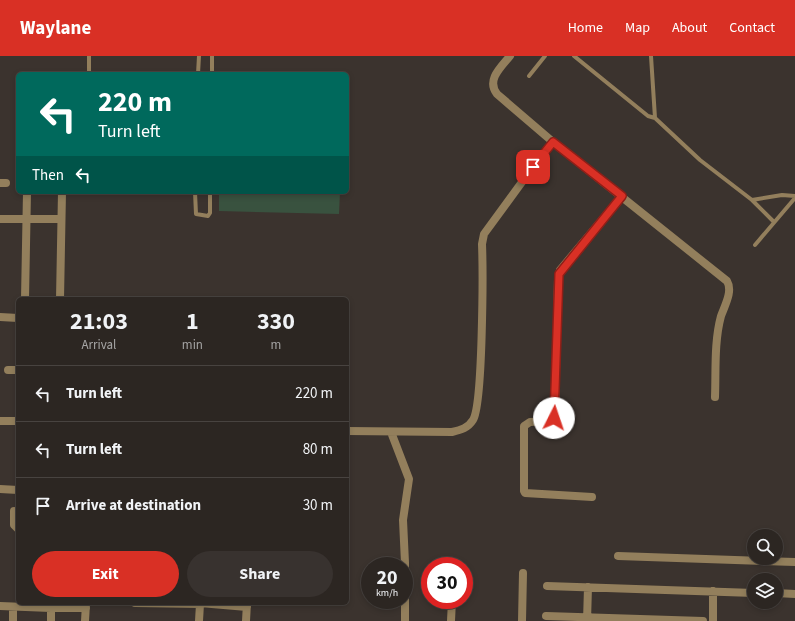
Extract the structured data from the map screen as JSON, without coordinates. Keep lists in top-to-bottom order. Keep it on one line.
{"page":{"header":"Waylane","nav":["Home","Map","About","Contact"],"turn":["220 m","Turn left"],"then":"Then","eta":["21:03","Arrival","1","min","330","m"],"list":[{"name":"Turn left","value":"220 m"},{"name":"Turn left","value":"80 m"},{"name":"Arrive at destination","value":"30 m"}],"buttons":["Exit","Share"],"speed":"20 km/h","limit":"30"}}
